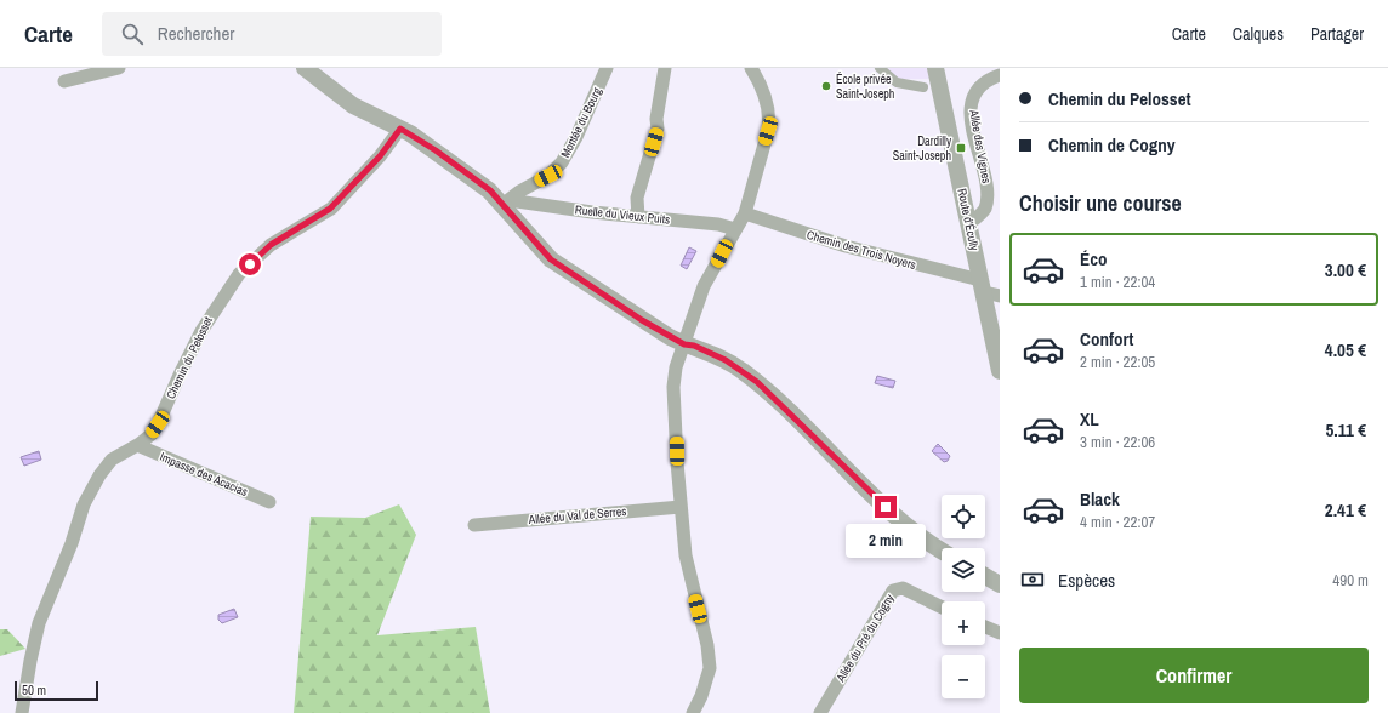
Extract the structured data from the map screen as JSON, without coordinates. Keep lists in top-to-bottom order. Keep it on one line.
{"streets":{"street":["Montée du Bourg","Allée des Vignes","Ruelle du Vieux Puits","Route d'Écully","Chemin des Trois Noyers","Chemin du Pelosset","Impasse des Acacias","Allée du Val de Serres","Allée du Pré du Cogny"]},"crossings":[["Montée du Bourg","Ruelle du Vieux Puits"],["Allée des Vignes","Route d'Écully"],["Route d'Écully","Chemin des Trois Noyers"],["Chemin du Pelosset","Impasse des Acacias"]],"places":{"other":["École privée Saint-Joseph"],"transit":["Dardilly Saint-Joseph"]},"scale_bar":"50 m","page":{"header":"Carte","search":"Rechercher","nav":["Carte","Calques","Partager"],"banner":["Chemin du Pelosset","Chemin de Cogny"],"heading":"Choisir une course","list":[{"name":"Éco","note":"1 min · 22:04","value":"3.00 €"},{"name":"Confort","note":"2 min · 22:05","value":"4.05 €"},{"name":"XL","note":"3 min · 22:06","value":"5.11 €"},{"name":"Black","note":"4 min · 22:07","value":"2.41 €"}],"map_buttons":["+","−"],"bubble":"2 min","pay":["Espèces","490 m"],"buttons":"Confirmer","scale":"50 m"}}
